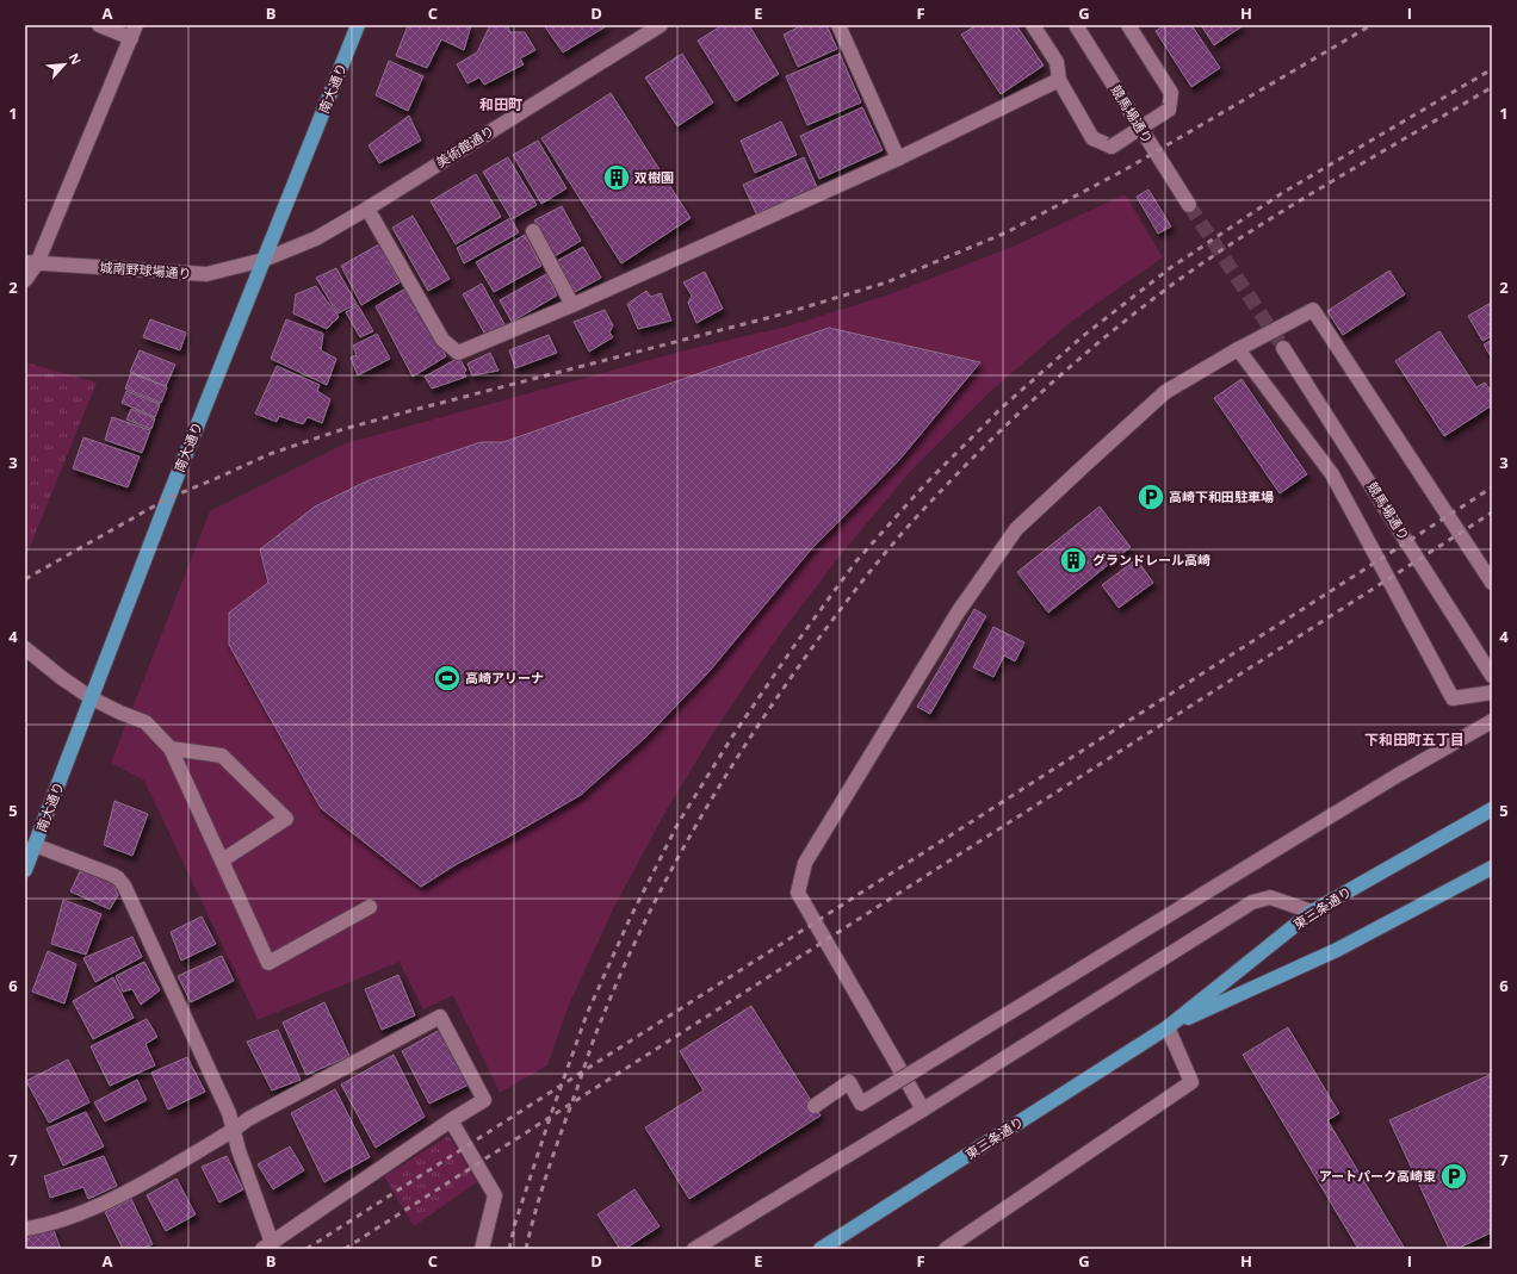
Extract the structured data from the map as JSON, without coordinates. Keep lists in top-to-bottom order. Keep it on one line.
{"streets":{"main road":["南大通り","東三条通り"],"street":["競馬場通り","美術館通り","城南野球場通り"]},"crossings":[["南大通り","美術館通り"],["南大通り","城南野球場通り"],["美術館通り","城南野球場通り"]],"districts":["和田町","下和田町五丁目"],"places":{"building":["双樹園","グランドレール高崎"],"parking":["高崎下和田駐車場","アートパーク高崎東"],"sports":["高崎アリーナ"]},"north":"top right","grid":{"columns":["A","B","C","D","E","F","G","H","I"],"rows":["1","2","3","4","5","6","7"]}}
